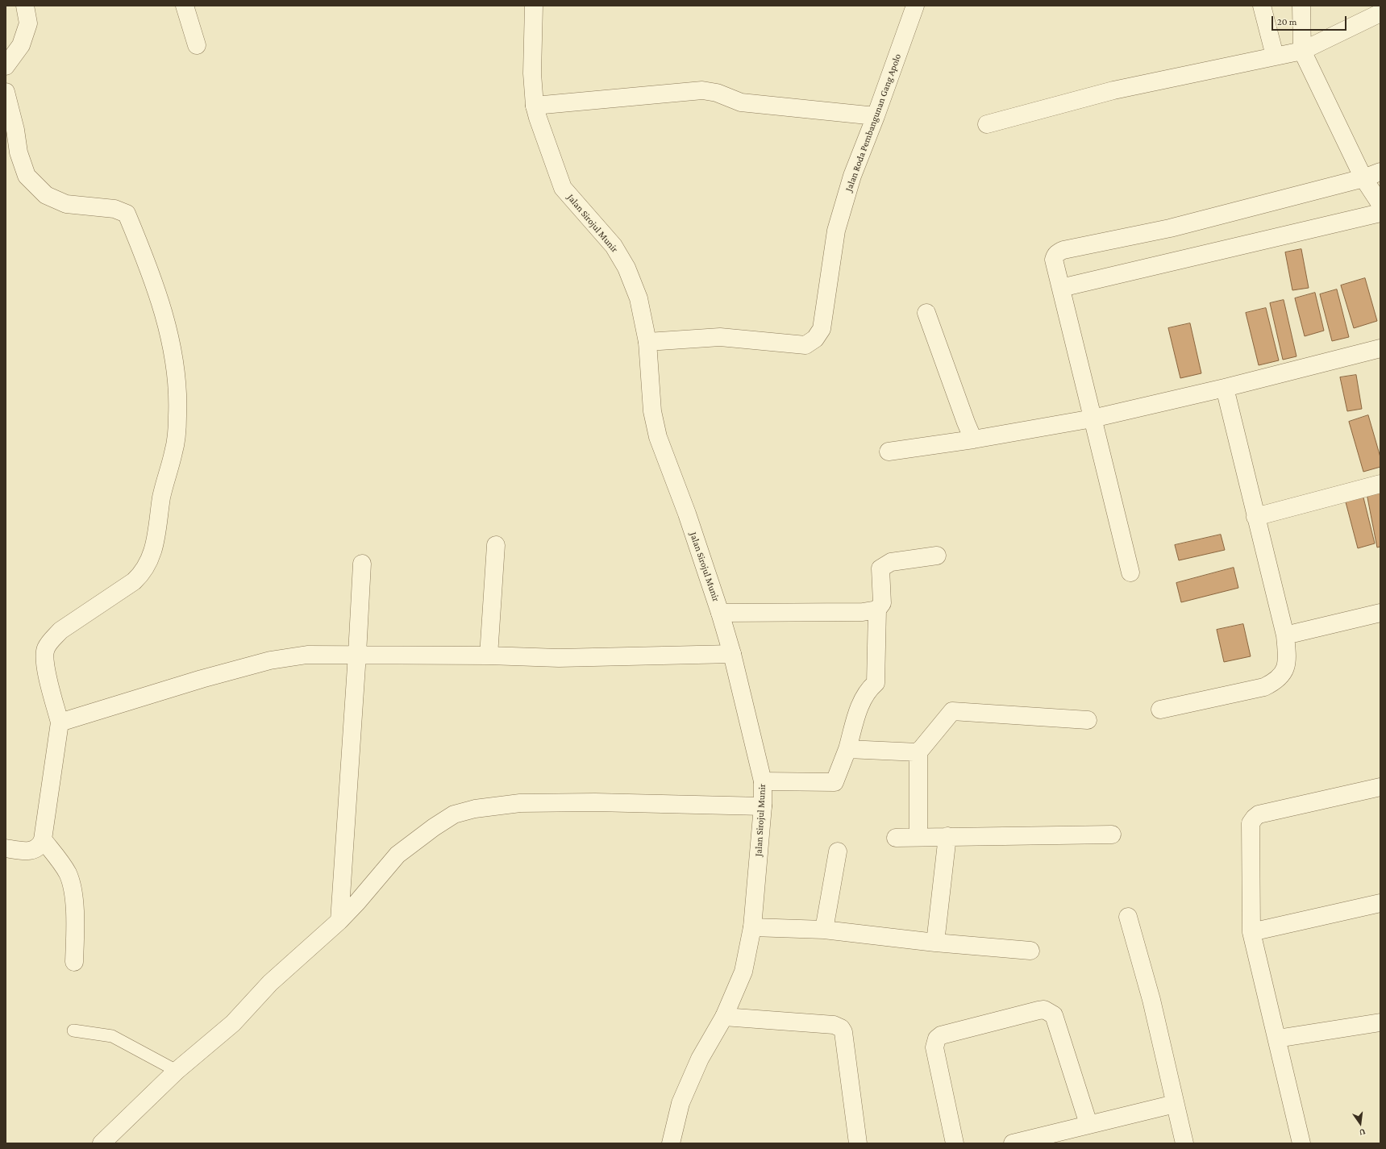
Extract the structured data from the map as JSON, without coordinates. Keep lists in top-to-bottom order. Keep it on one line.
{"streets":{"street":["Jalan Roda Pembangunan Gang Apolo","Jalan Sirojul Munir"]},"crossings":[["Jalan Roda Pembangunan Gang Apolo","Jalan Sirojul Munir"]],"scale_bar":"20 m","north":"bottom"}
